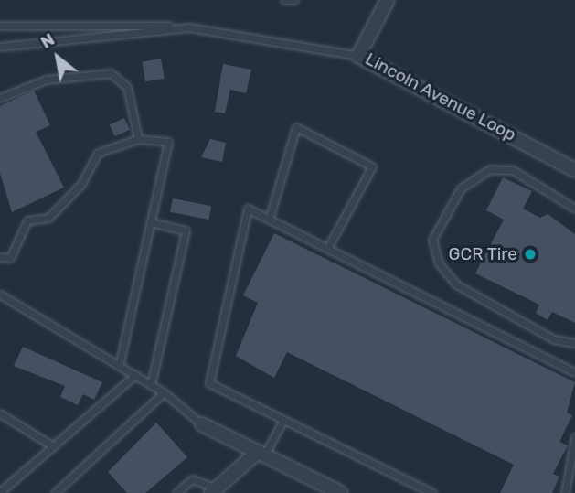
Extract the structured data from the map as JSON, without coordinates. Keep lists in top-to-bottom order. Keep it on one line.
{"streets":{"street":["Lincoln Avenue Loop"]},"places":["GCR Tire"],"north":"top left"}
